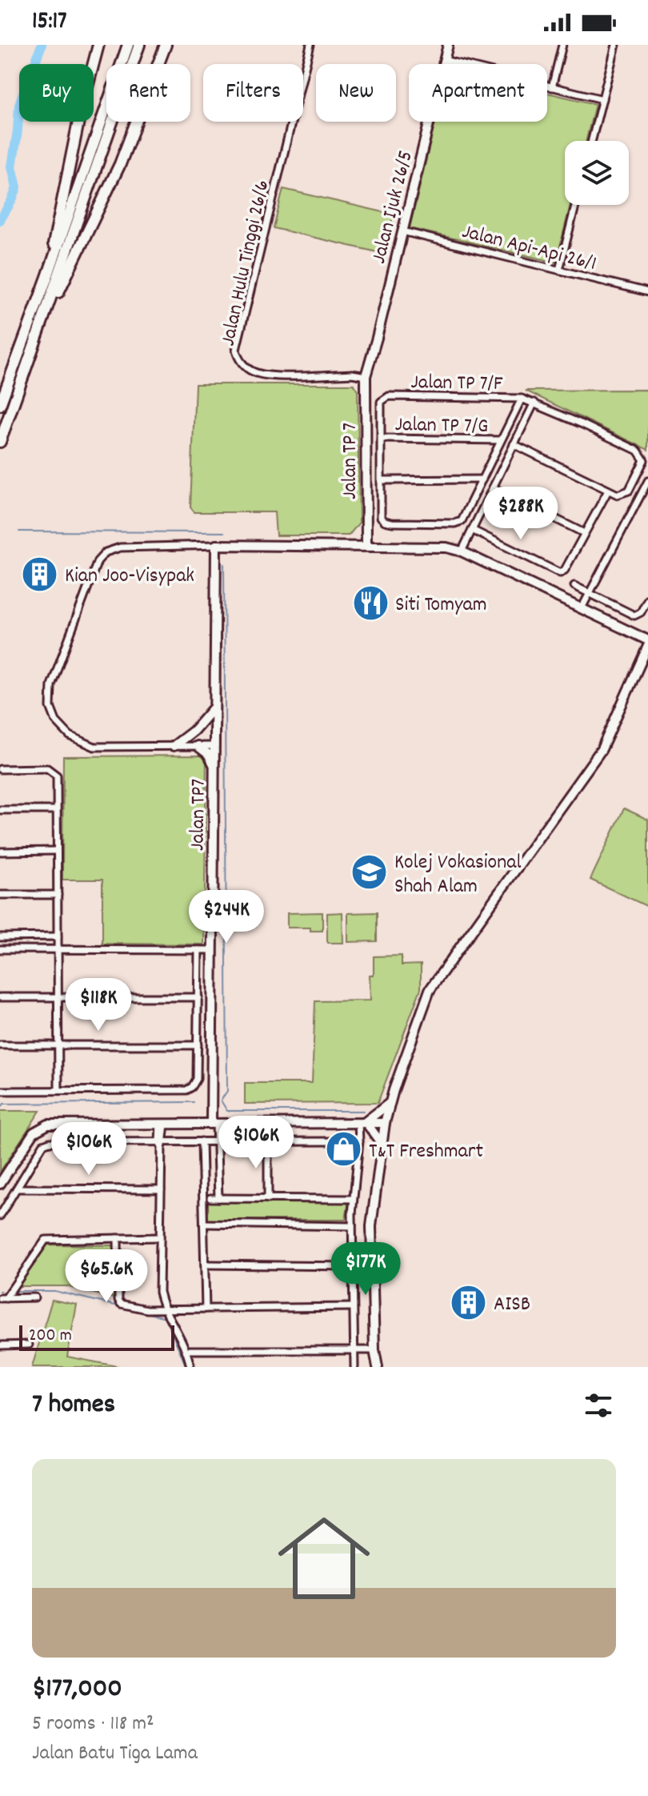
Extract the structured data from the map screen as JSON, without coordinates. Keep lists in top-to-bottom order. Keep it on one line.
{"streets":{"street":["Jalan Ijuk 26/5","Jalan Api-Api 26/1","Jalan Hulu Tinggi 26/6","Jalan TP 7/F","Jalan TP 7/G","Jalan TP 7","Jalan TP7"]},"crossings":[["Jalan Ijuk 26/5","Jalan Api-Api 26/1"],["Jalan Ijuk 26/5","Jalan Hulu Tinggi 26/6"],["Jalan Ijuk 26/5","Jalan TP 7"],["Jalan Hulu Tinggi 26/6","Jalan TP 7"],["Jalan TP 7/F","Jalan TP 7/G"]],"places":{"building":["Kian Joo-Visypak","AISB"],"restaurant":["Siti Tomyam"],"school or university":["Kolej Vokasional Shah Alam"],"shop":["T&T Freshmart"]},"scale_bar":"200 m","page":{"status":"15:17","chip":["Buy","Rent","Filters","New","Apartment"],"price":["$288K","$244K","$118K","$106K","$106K","$177K","$65.6K"],"scale":"200 m","heading":"7 homes","list":[{"name":"$177,000","note":"5 rooms · 118 m² · Jalan Batu Tiga Lama"}]}}
